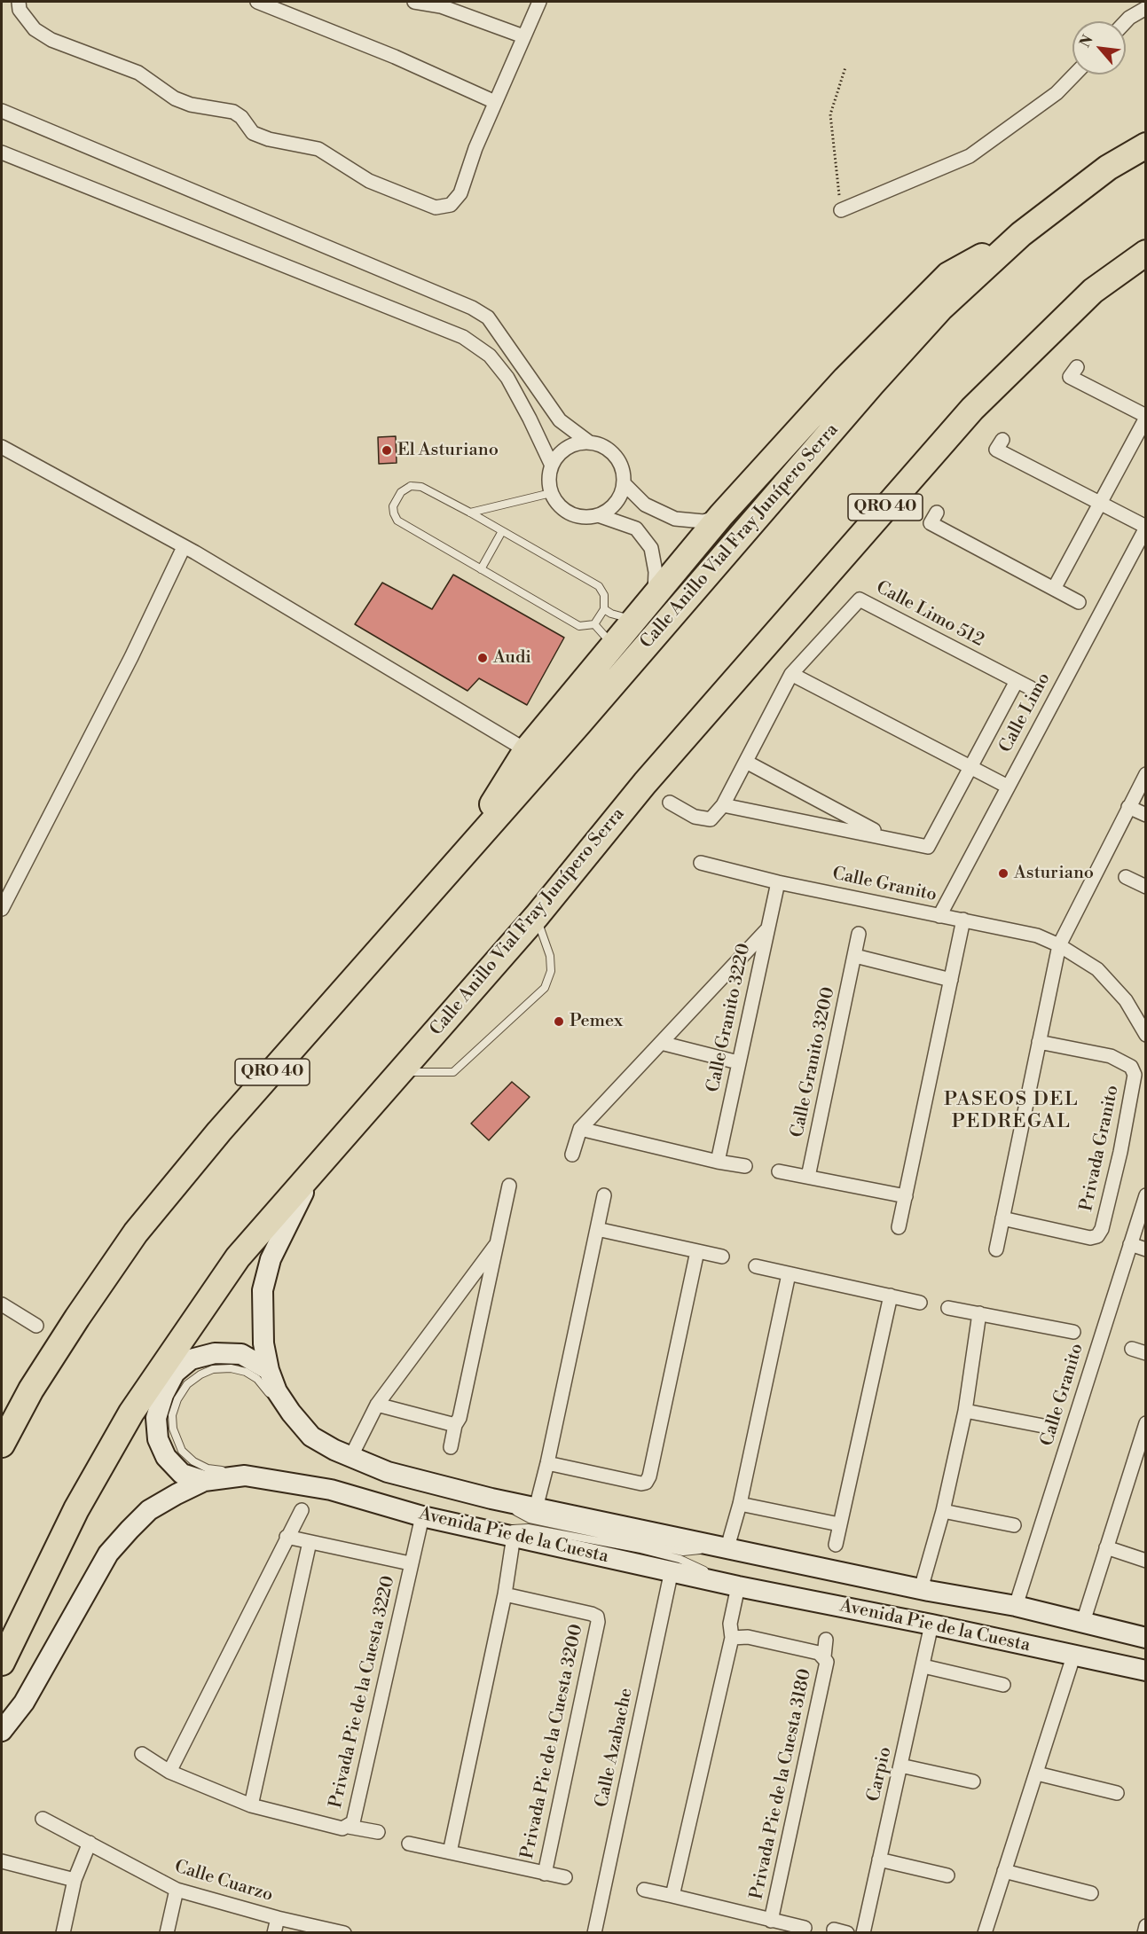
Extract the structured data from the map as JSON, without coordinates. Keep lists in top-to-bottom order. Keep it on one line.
{"streets":{"highway":["QRO 40","Calle Anillo Vial Fray Junípero Serra"],"main road":["Avenida Pie de la Cuesta"],"street":["Calle Limo 512","Calle Limo","Calle Granito","Calle Granito 3220","Calle Granito 3200","Privada Granito","Privada Pie de la Cuesta 3220","Privada Pie de la Cuesta 3200","Calle Azabache","Carpio","Privada Pie de la Cuesta 3180","Calle Cuarzo"]},"crossings":[["Calle Anillo Vial Fray Junípero Serra","Avenida Pie de la Cuesta"],["Calle Limo","Calle Granito"],["Calle Granito","Calle Granito 3220"],["Calle Granito","Avenida Pie de la Cuesta"],["Avenida Pie de la Cuesta","Privada Pie de la Cuesta 3220"],["Avenida Pie de la Cuesta","Calle Azabache"],["Avenida Pie de la Cuesta","Carpio"]],"districts":["PASEOS DEL PEDREGAL"],"places":["El Asturiano","Audi","Asturiano","Pemex"],"north":"top left"}
